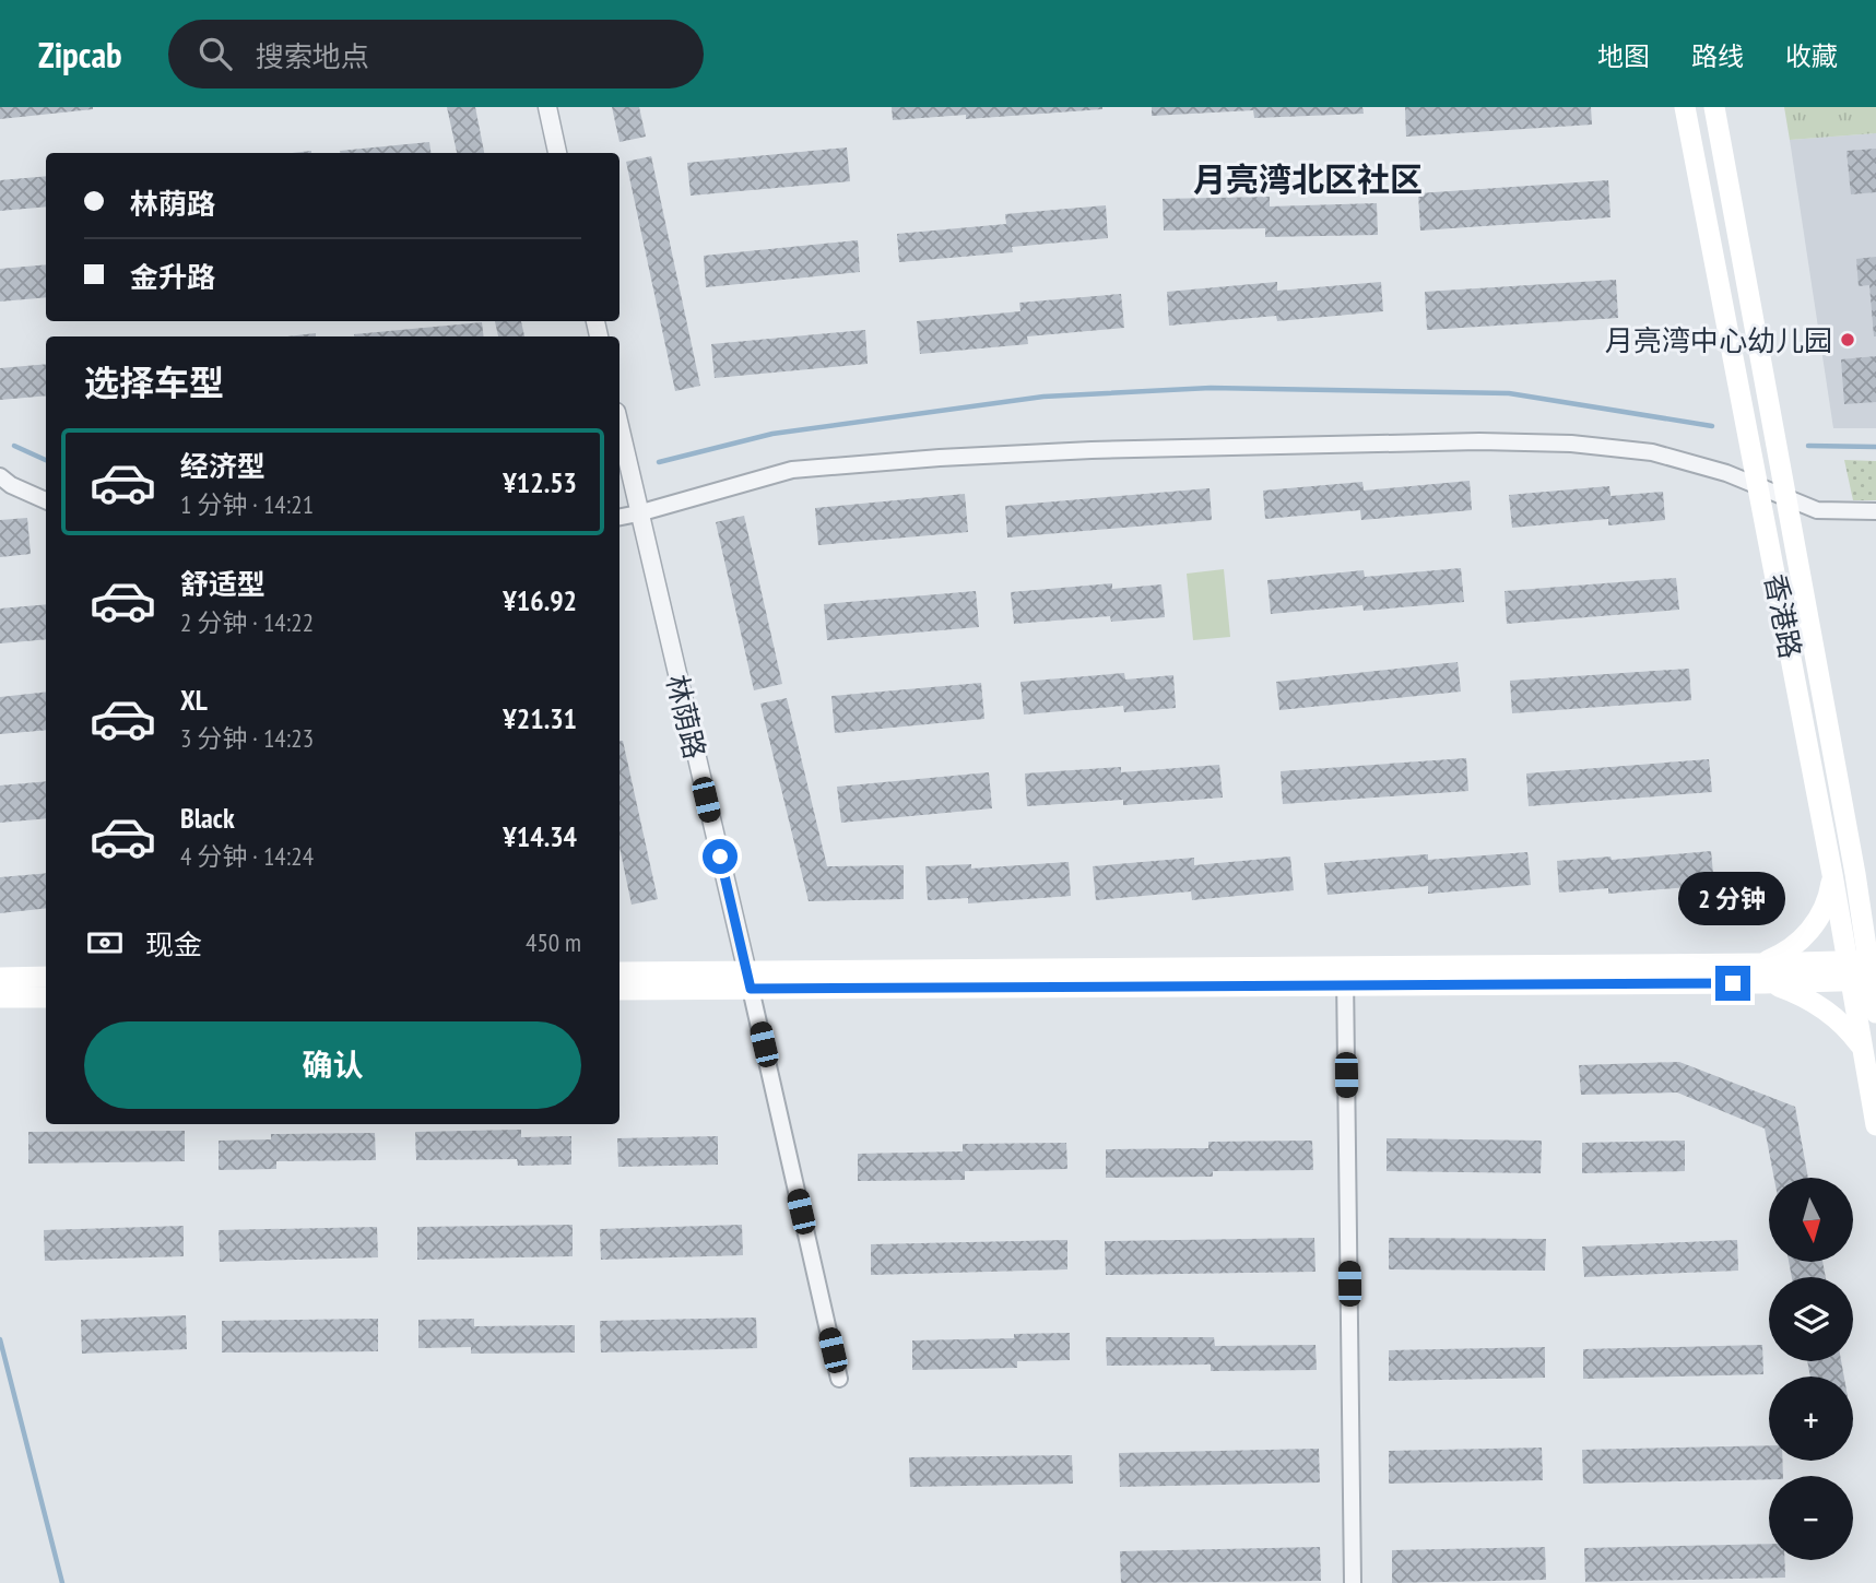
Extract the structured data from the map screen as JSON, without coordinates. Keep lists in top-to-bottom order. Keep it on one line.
{"streets":{"main road":["香港路"],"street":["林荫路"]},"districts":["月亮湾北区社区"],"places":["月亮湾中心幼儿园"],"north":"bottom","page":{"header":"Zipcab","search":"搜索地点","nav":["地图","路线","收藏"],"banner":["林荫路","金升路"],"heading":"选择车型","list":[{"name":"经济型","note":"1 分钟 · 14:21","value":"¥12.53"},{"name":"舒适型","note":"2 分钟 · 14:22","value":"¥16.92"},{"name":"XL","note":"3 分钟 · 14:23","value":"¥21.31"},{"name":"Black","note":"4 分钟 · 14:24","value":"¥14.34"}],"bubble":"2 分钟","pay":["现金","450 m"],"buttons":"确认","map_buttons":["+","−"]}}
